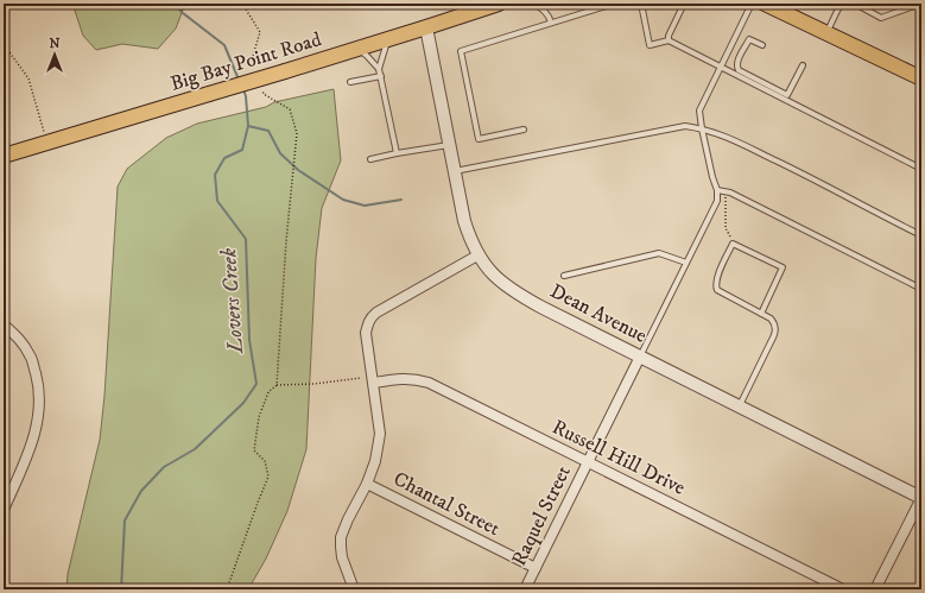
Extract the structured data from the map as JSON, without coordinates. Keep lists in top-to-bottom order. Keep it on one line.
{"streets":{"main road":["Big Bay Point Road"],"street":["Dean Avenue","Russell Hill Drive","Chantal Street","Raquel Street"]},"crossings":[["Big Bay Point Road","Dean Avenue"],["Dean Avenue","Raquel Street"],["Russell Hill Drive","Raquel Street"],["Chantal Street","Raquel Street"]],"water":["Lovers Creek"],"north":"top"}
